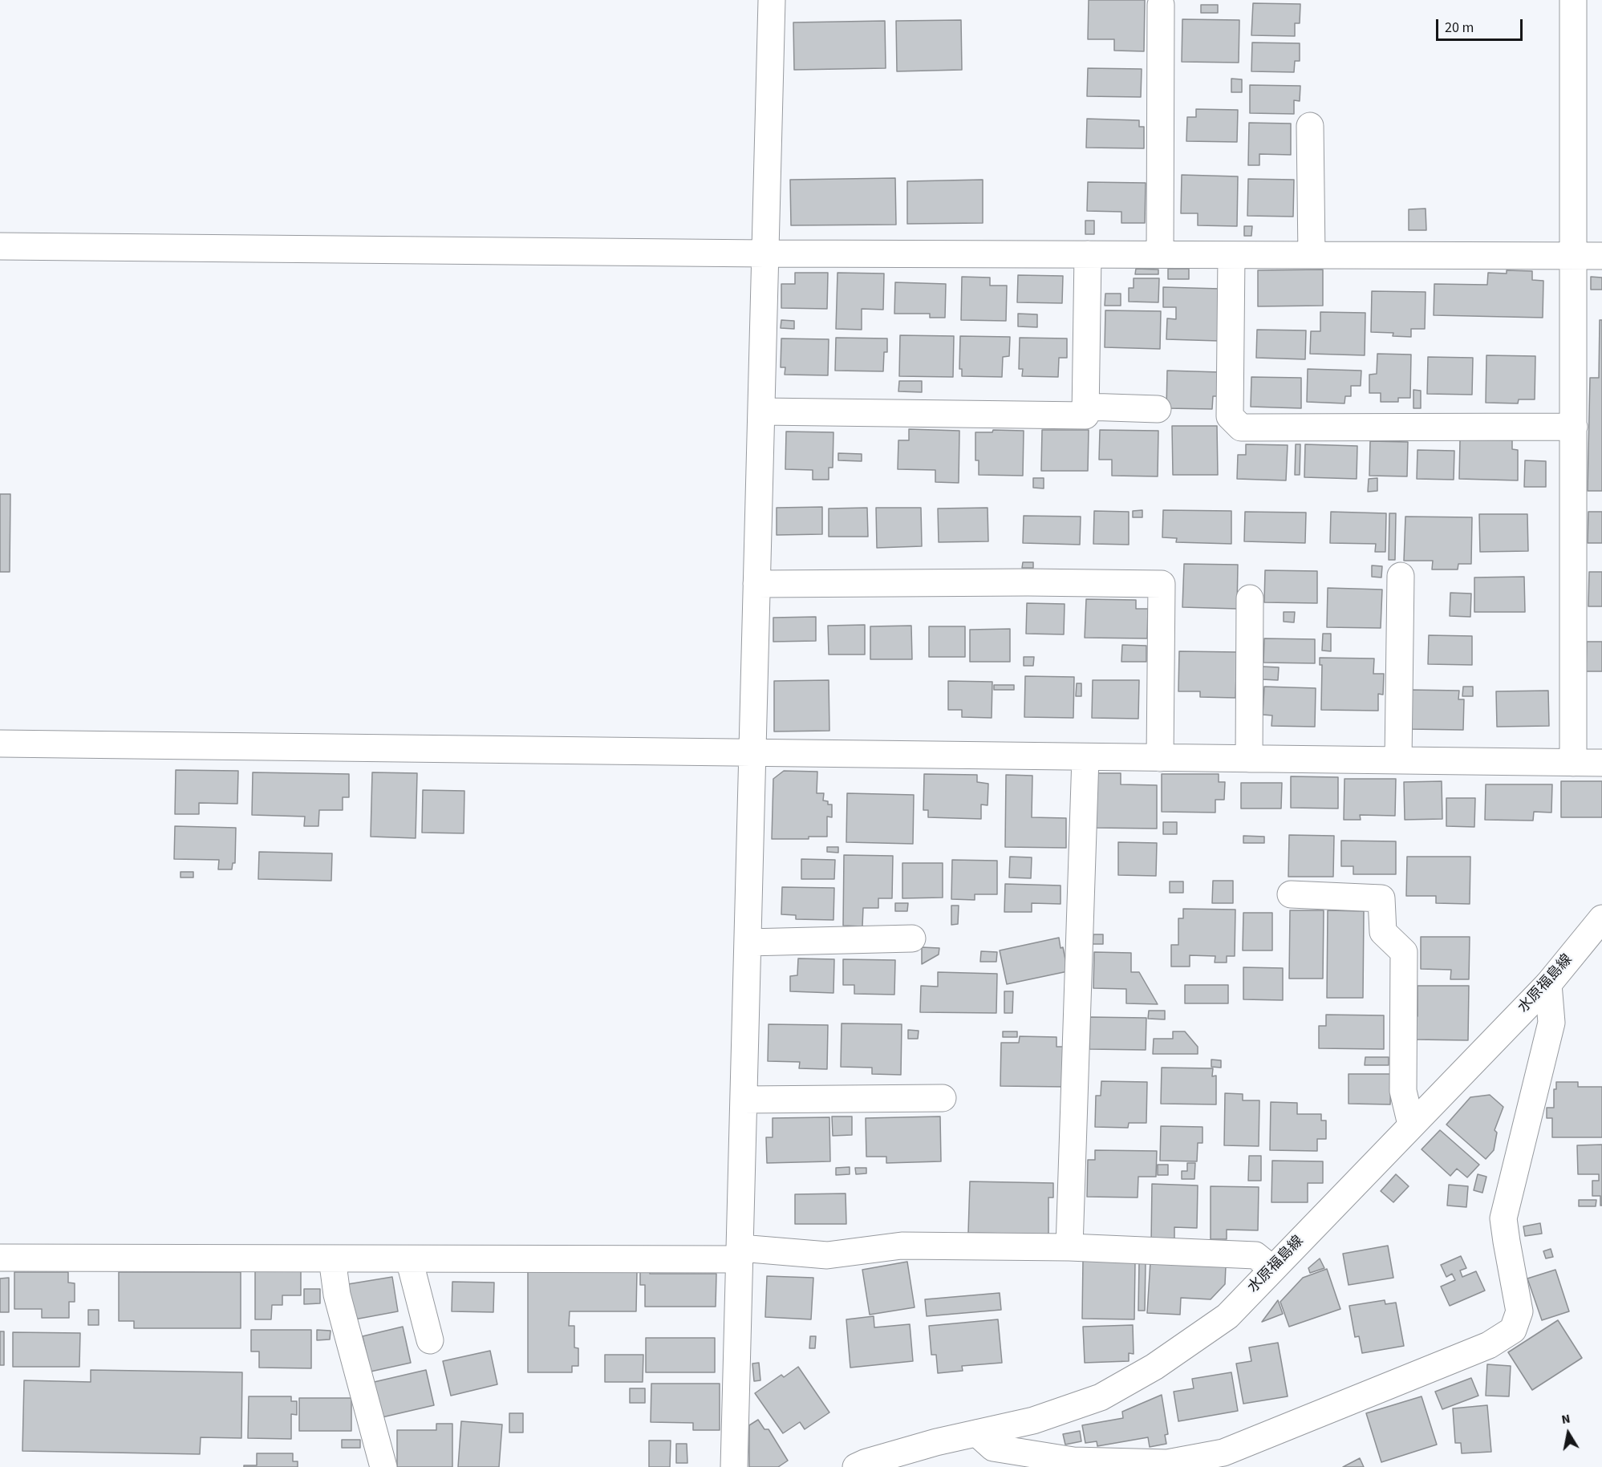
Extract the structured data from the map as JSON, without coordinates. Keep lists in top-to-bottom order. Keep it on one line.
{"streets":{"street":["水原福島線"]},"scale_bar":"20 m","north":"top"}
